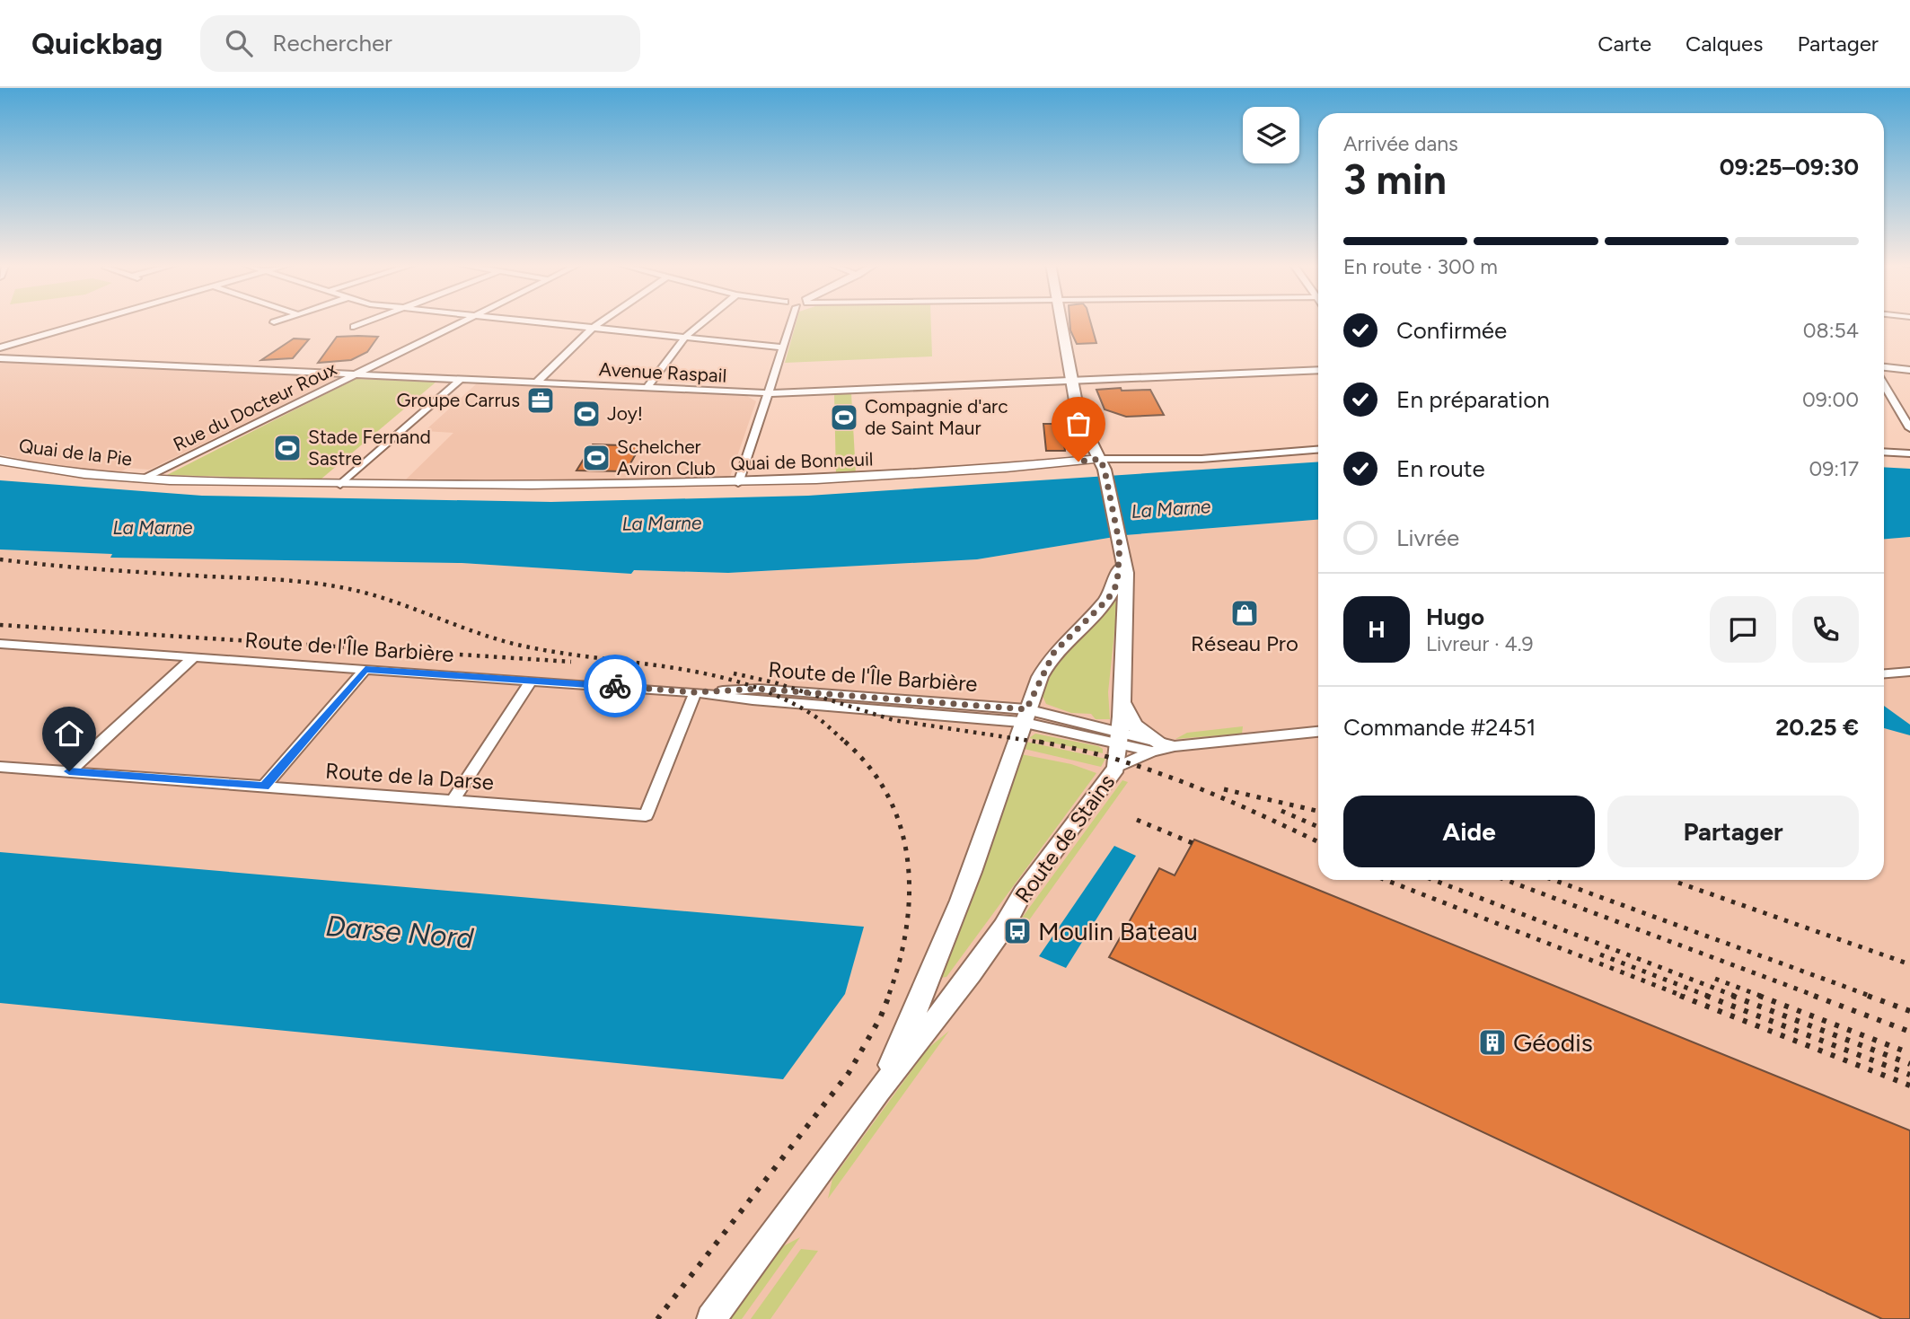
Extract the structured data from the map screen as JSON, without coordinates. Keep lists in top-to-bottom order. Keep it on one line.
{"streets":{"main road":["Route de Stains"],"street":["Avenue Raspail","Rue du Docteur Roux","Quai de la Pie","Quai de Bonneuil","Route de l'Île Barbière","Route de la Darse"]},"crossings":[["Avenue Raspail","Rue du Docteur Roux"],["Rue du Docteur Roux","Quai de la Pie"],["Rue du Docteur Roux","Quai de Bonneuil"],["Quai de la Pie","Quai de Bonneuil"],["Route de l'Île Barbière","Route de la Darse"],["Route de l'Île Barbière","Route de Stains"]],"water":["La Marne","Darse Nord"],"places":{"office":["Groupe Carrus"],"sports":["Joy!","Compagnie d'arc de Saint Maur","Stade Fernand Sastre","Schelcher Aviron Club"],"shop":["Réseau Pro"],"bus stop":["Moulin Bateau"],"building":["Géodis"]},"page":{"header":"Quickbag","search":"Rechercher","nav":["Carte","Calques","Partager"],"heading":["3 min","Arrivée dans","09:25–09:30"],"panel":["Hugo","Livreur · 4.9","Commande #2451","20.25 €"],"bar":"En route · 300 m","list":[["Confirmée","08:54"],["En préparation","09:00"],["En route","09:17"],"Livrée"],"round":"H","buttons":["Aide","Partager"]}}
